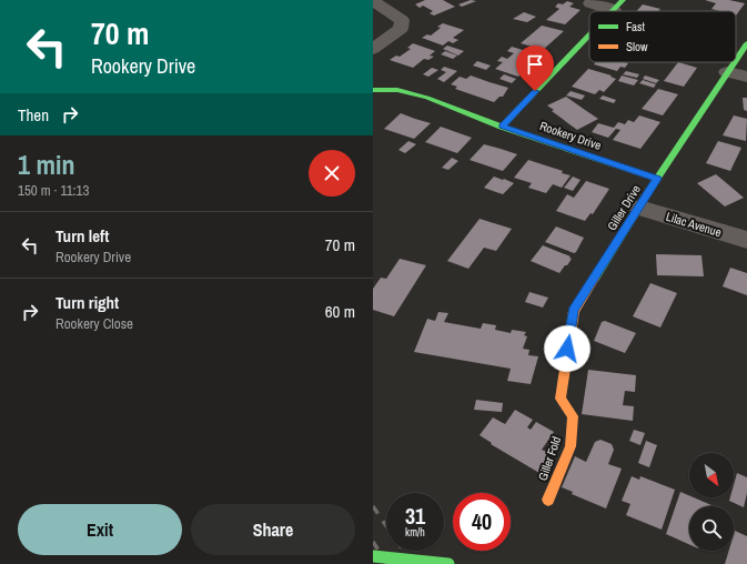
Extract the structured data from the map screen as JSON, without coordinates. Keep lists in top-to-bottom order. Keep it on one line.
{"streets":{"street":["Rookery Drive","Giller Drive","Lilac Avenue","Giller Fold"]},"crossings":[["Rookery Drive","Giller Drive"],["Giller Drive","Lilac Avenue"],["Giller Drive","Giller Fold"]],"legend":["Fast","Slow"],"north":"bottom right","page":{"turn":["70 m","Rookery Drive"],"then":"Then","heading":["1 min","150 m · 11:13"],"list":[{"name":"Turn left","note":"Rookery Drive","value":"70 m"},{"name":"Turn right","note":"Rookery Close","value":"60 m"}],"speed":"31 km/h","limit":"40","buttons":["Exit","Share"]}}
